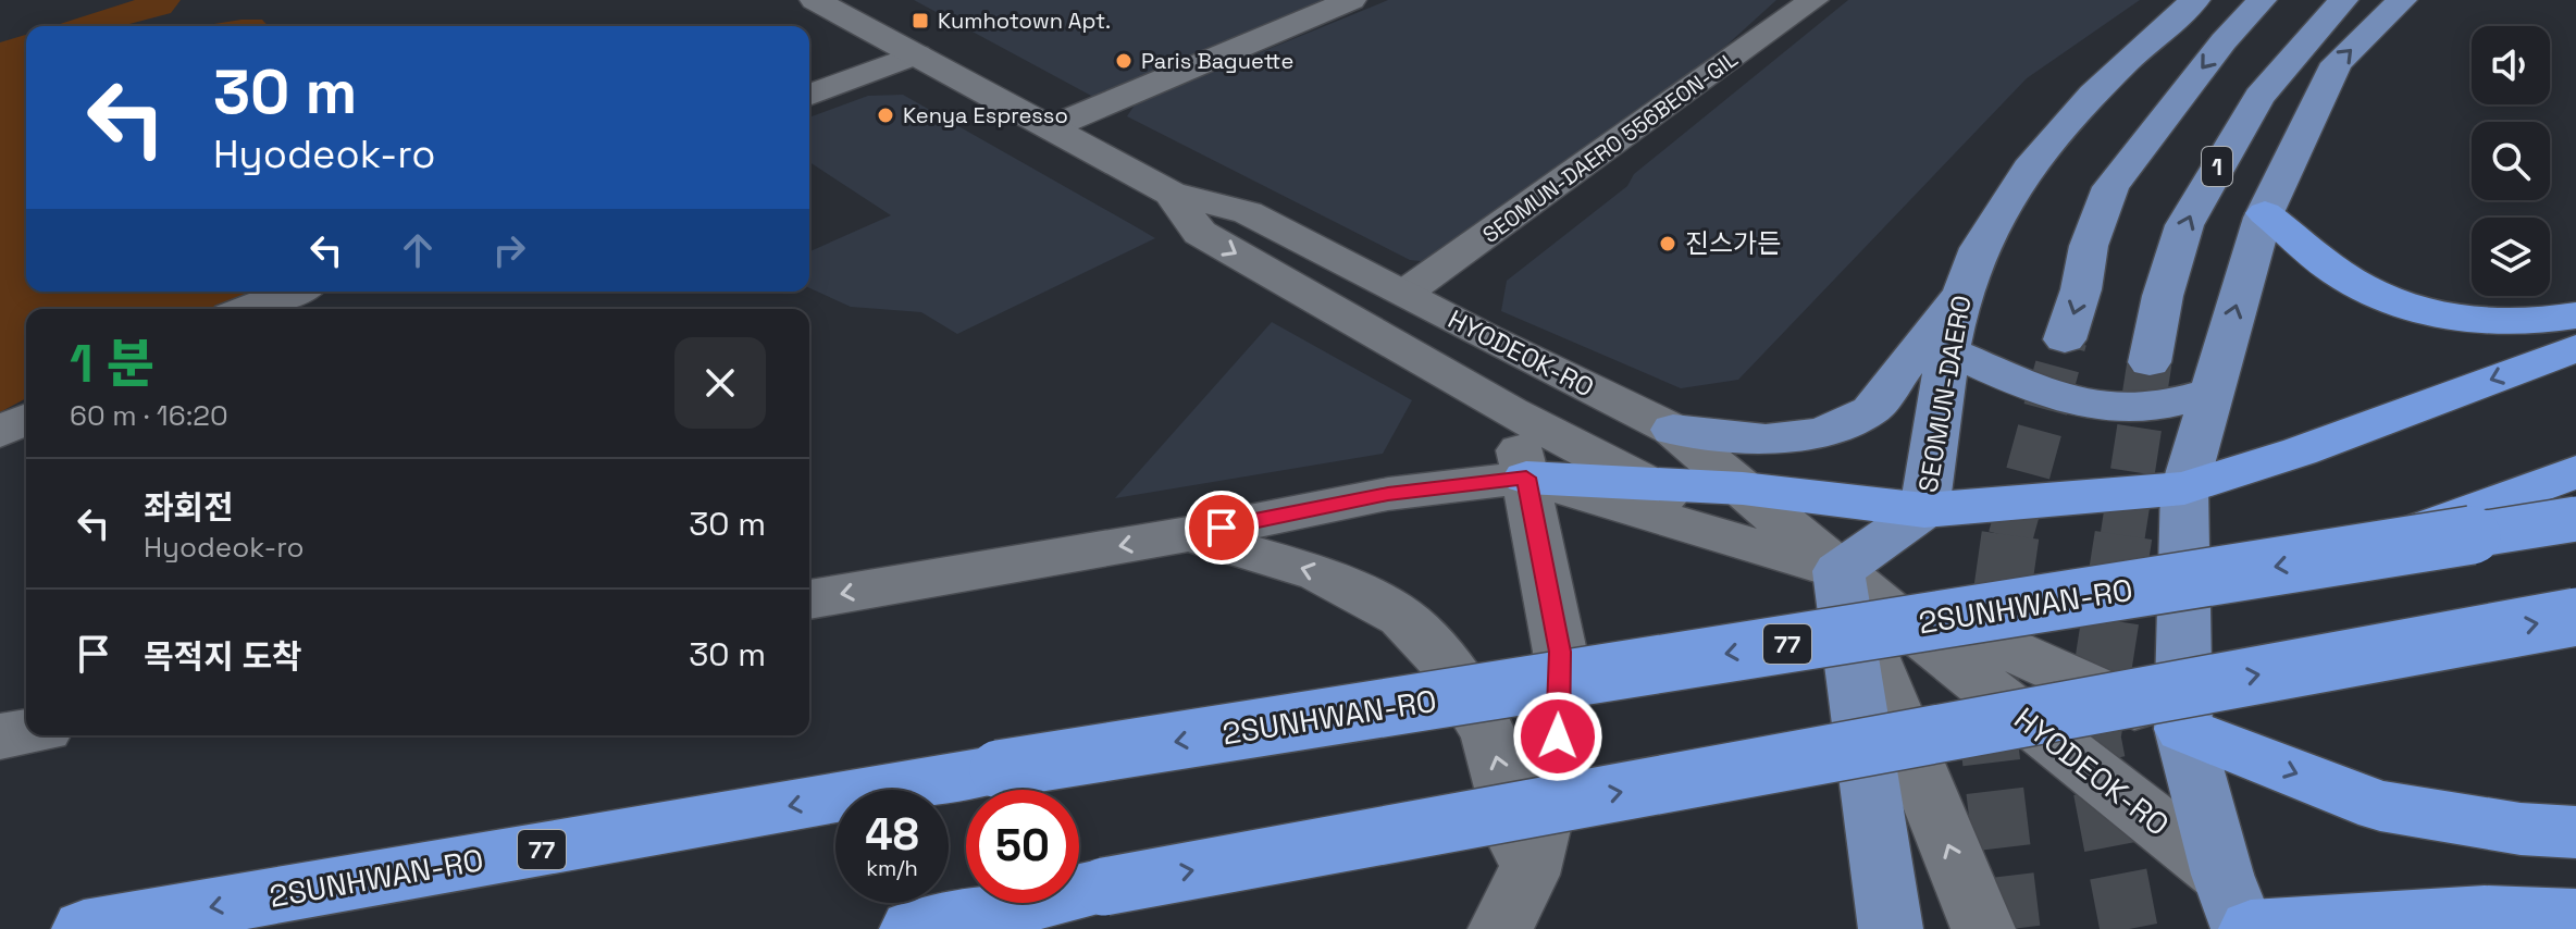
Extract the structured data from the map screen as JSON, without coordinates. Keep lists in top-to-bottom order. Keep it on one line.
{"streets":{"highway":["2SUNHWAN-RO","77"],"main road":["SEOMUN-DAERO 556BEON-GIL","1","HYODEOK-RO","SEOMUN-DAERO"]},"crossings":[["SEOMUN-DAERO 556BEON-GIL","HYODEOK-RO"],["HYODEOK-RO","SEOMUN-DAERO"]],"places":{"transit":["Kumhotown Apt."],"other":["Paris Baguette","Kenya Espresso","진스가든"]},"page":{"turn":["30 m","Hyodeok-ro"],"heading":["1 분","60 m · 16:20"],"list":[{"name":"좌회전","note":"Hyodeok-ro","value":"30 m"},{"name":"목적지 도착","value":"30 m"}],"speed":"48 km/h","limit":"50"}}
